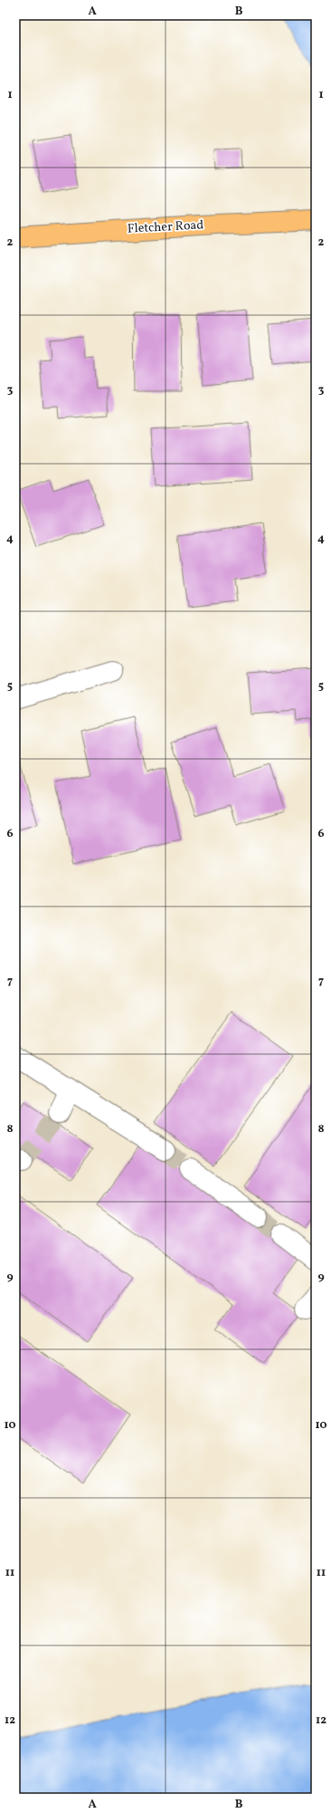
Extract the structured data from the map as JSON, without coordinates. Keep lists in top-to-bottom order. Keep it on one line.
{"streets":{"main road":["Fletcher Road"]},"grid":{"columns":["A","B"],"rows":["1","2","3","4","5","6","7","8","9","10","11","12"]}}
